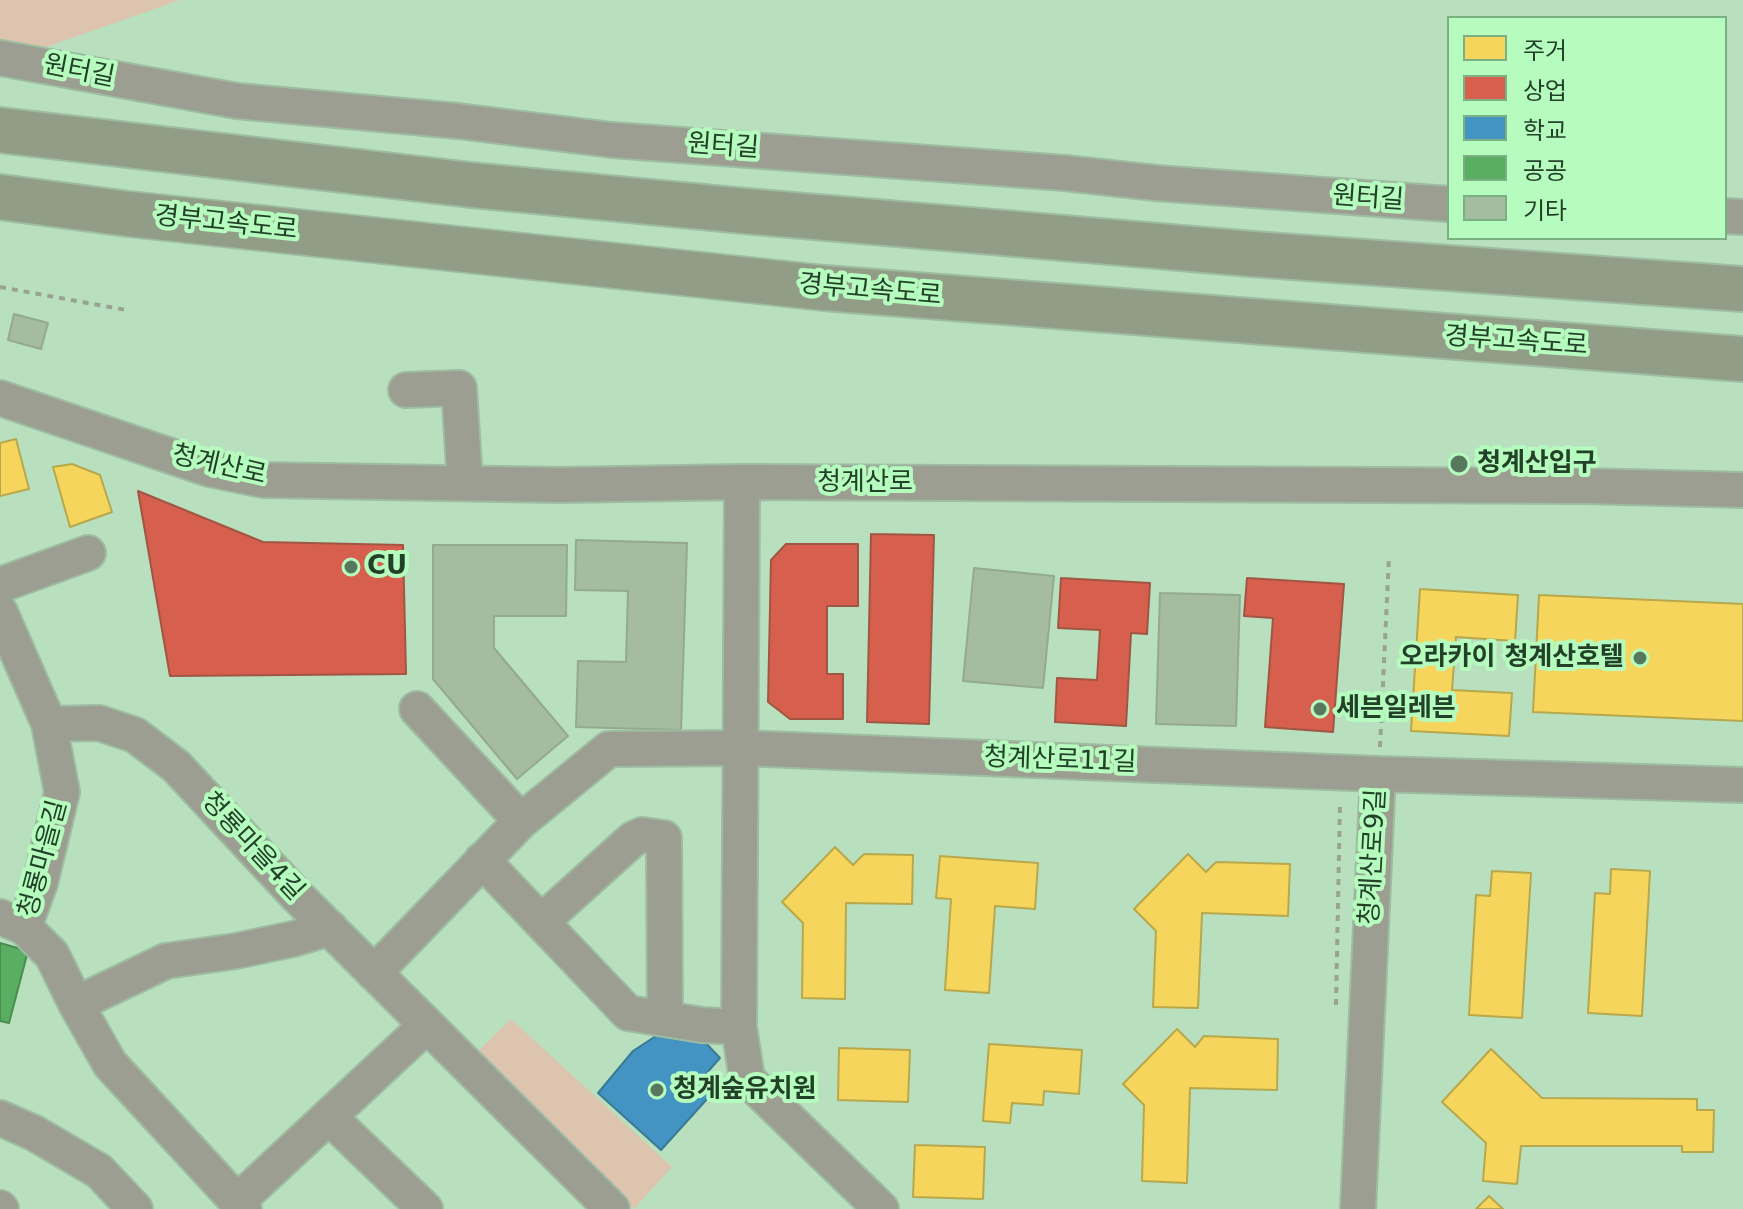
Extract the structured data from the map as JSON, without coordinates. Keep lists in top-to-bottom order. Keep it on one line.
{"streets":{"highway":["경부고속도로"],"street":["원터길","청계산로","청계산로11길","청룡마을4길","청계산로9길","청룡마을길"]},"crossings":[["청계산로11길","청계산로9길"],["청룡마을4길","청룡마을길"]],"places":["청계산입구","CU","오라카이 청계산호텔","세븐일레븐","청계숲유치원"],"legend":["주거","상업","학교","공공","기타"]}
